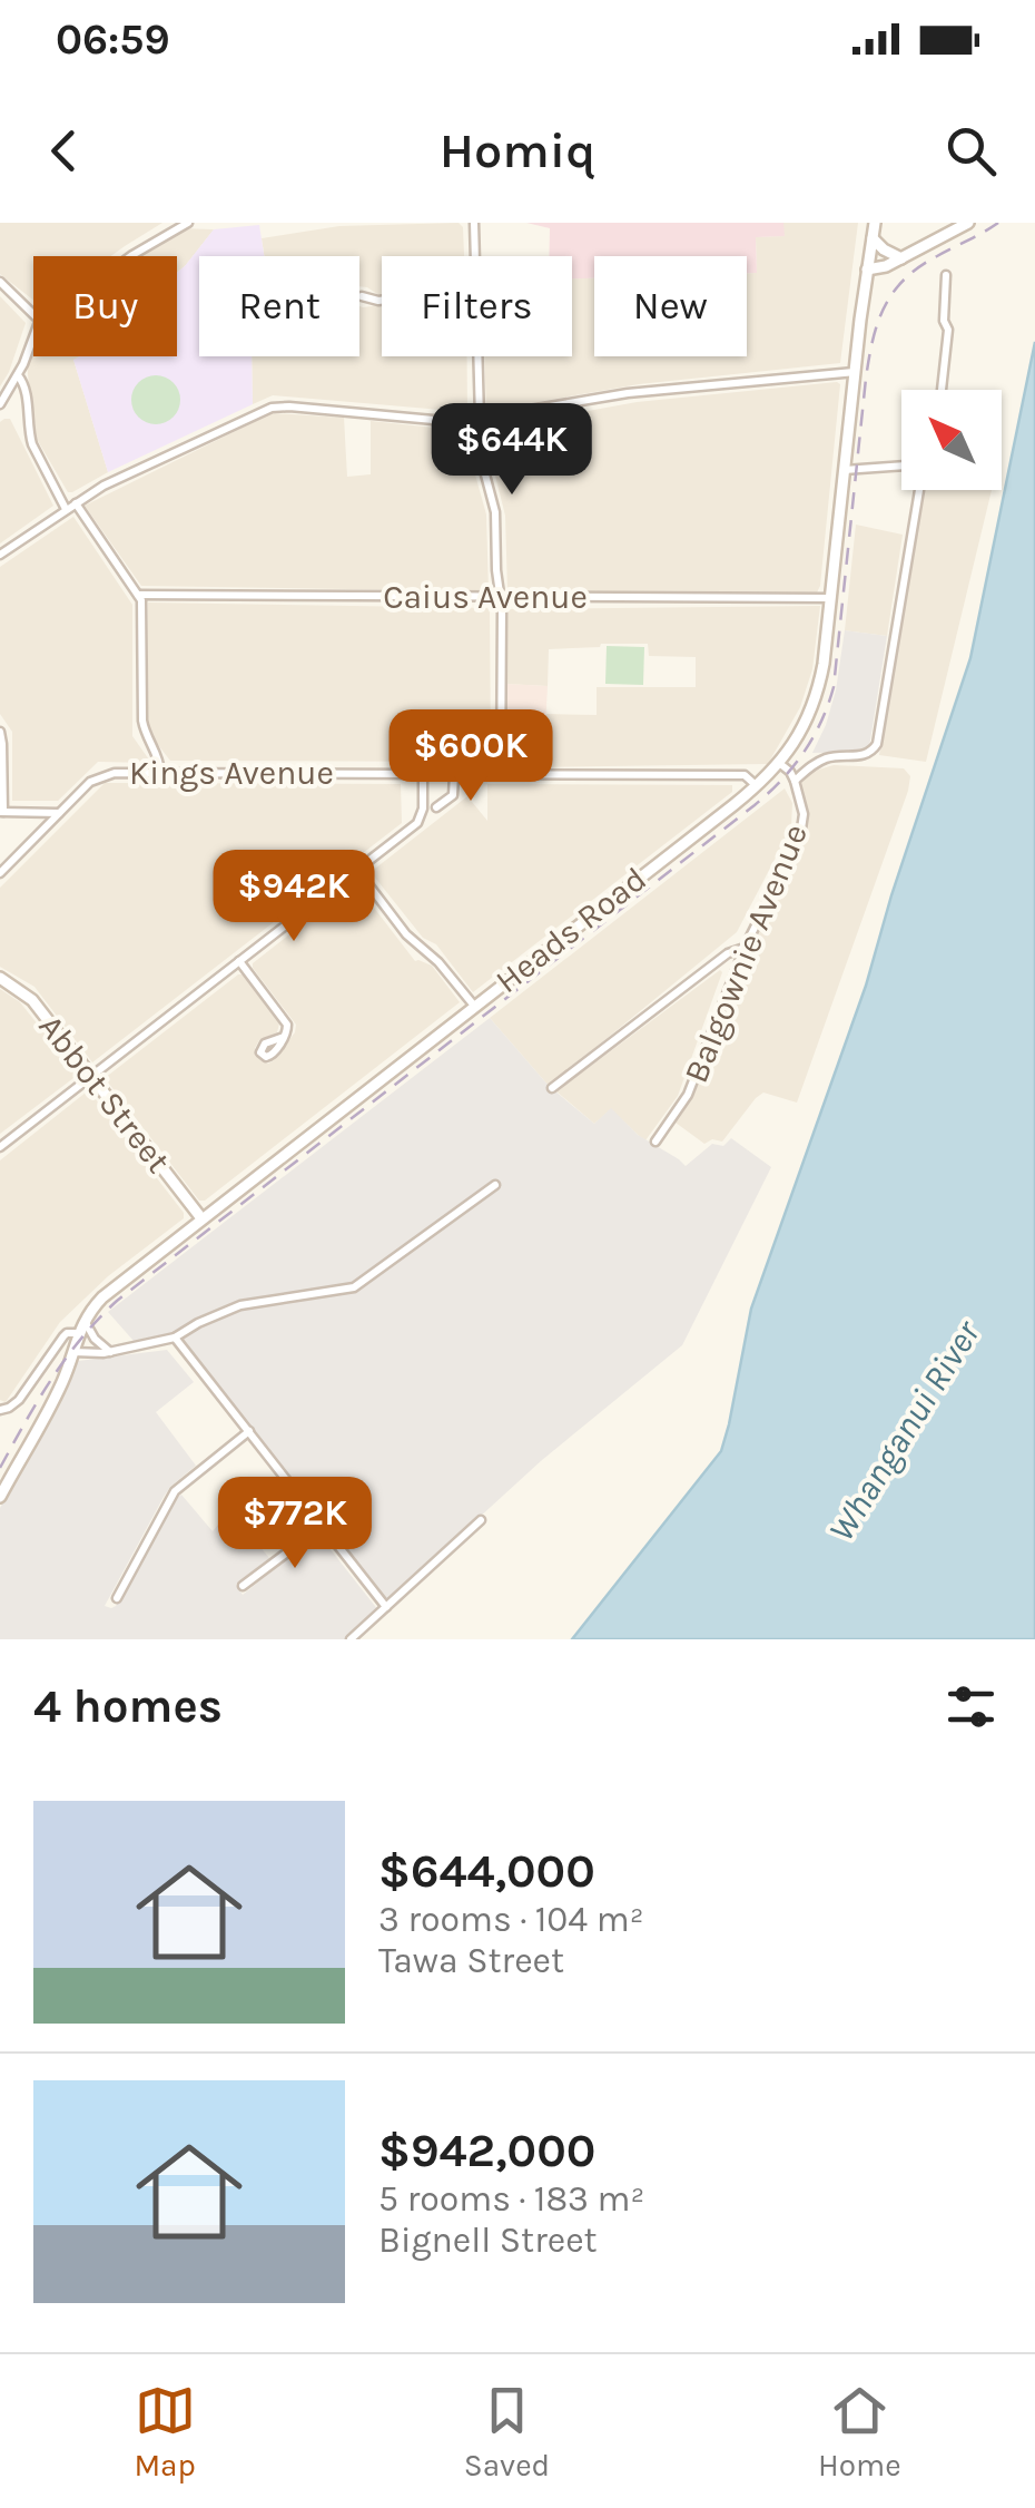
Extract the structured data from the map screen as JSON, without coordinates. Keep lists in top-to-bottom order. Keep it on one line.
{"streets":{"main road":["Heads Road","Abbot Street"],"street":["Caius Avenue","Kings Avenue","Balgownie Avenue"]},"crossings":[["Caius Avenue","Heads Road"],["Kings Avenue","Heads Road"],["Heads Road","Balgownie Avenue"],["Heads Road","Abbot Street"]],"water":["Whanganui River"],"north":"top left","page":{"status":"06:59","header":"Homiq","chip":["Buy","Rent","Filters","New"],"price":["$644K","$600K","$942K","$772K"],"heading":"4 homes","list":[{"name":"$644,000","note":"3 rooms · 104 m² · Tawa Street"},{"name":"$942,000","note":"5 rooms · 183 m² · Bignell Street"}],"tabs":["Map","Saved","Home"]}}
